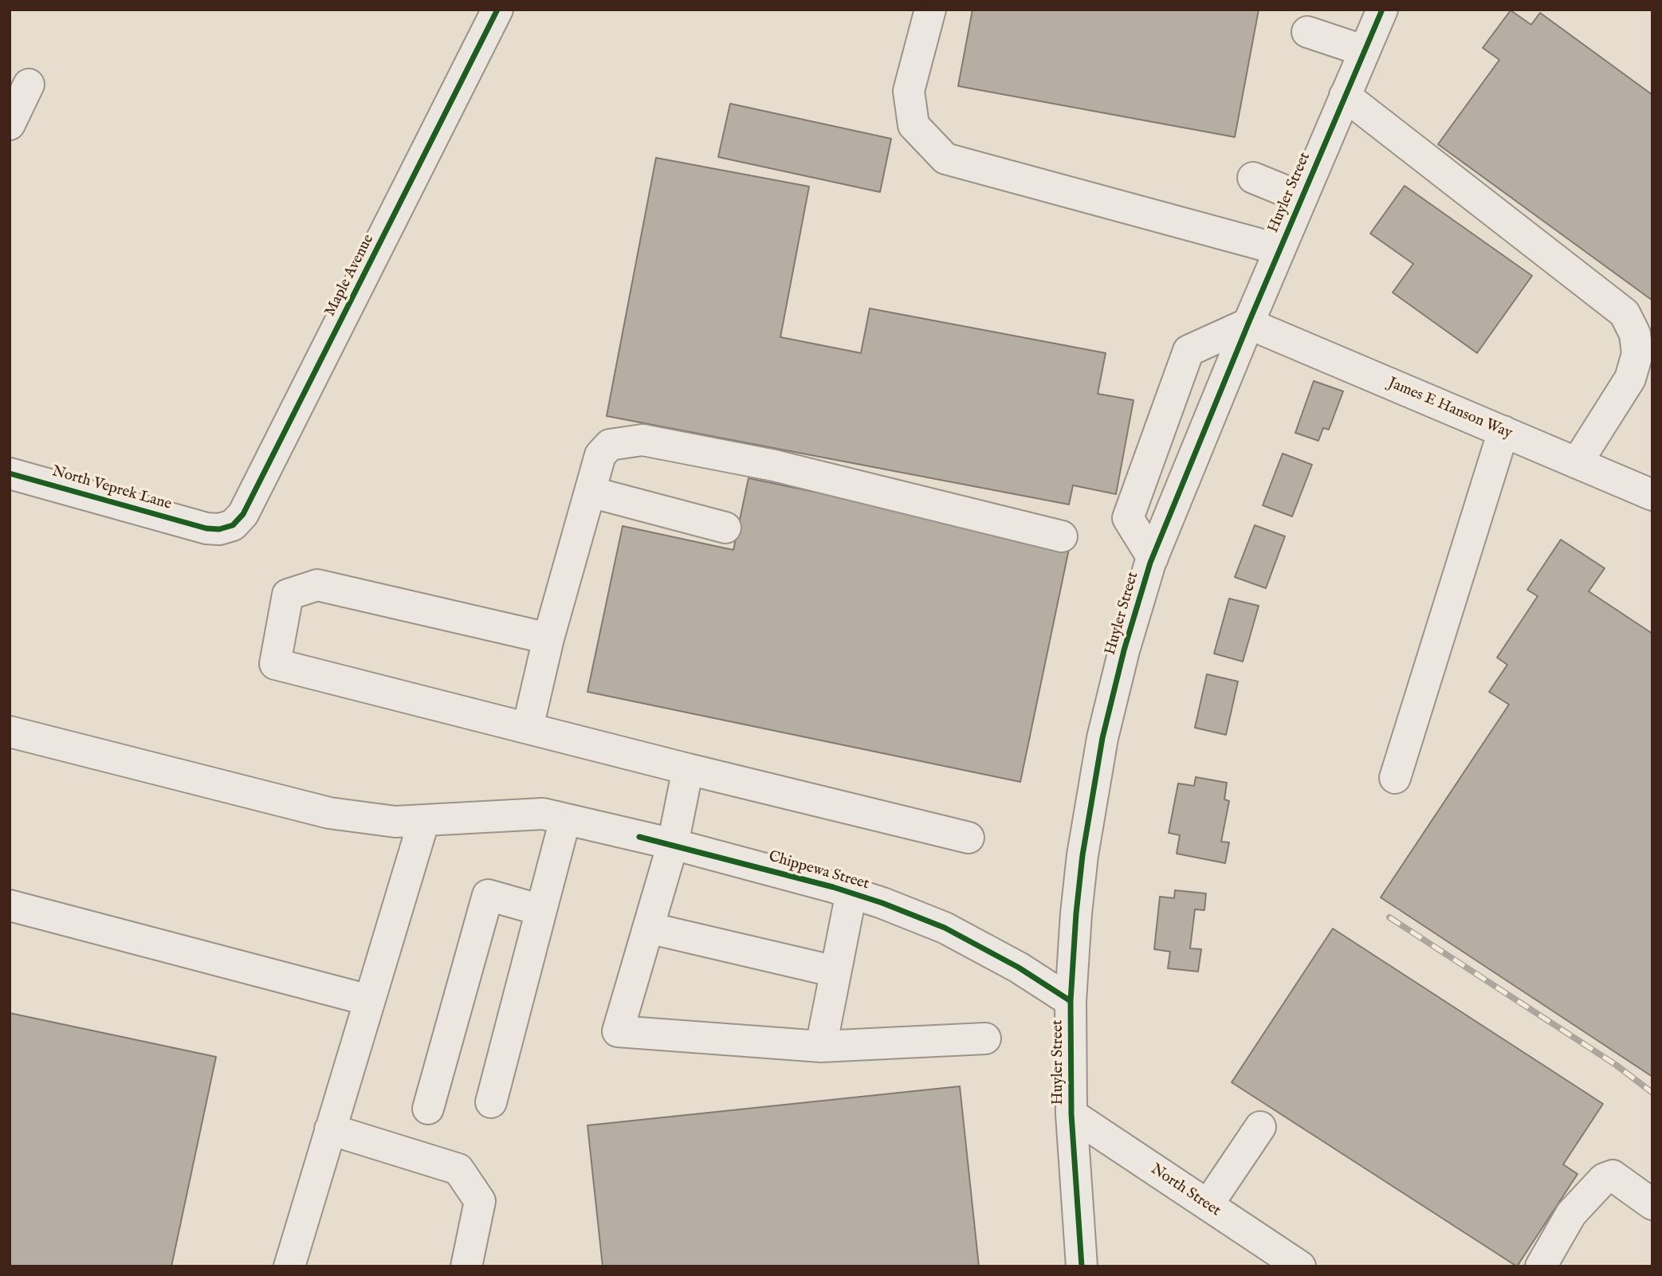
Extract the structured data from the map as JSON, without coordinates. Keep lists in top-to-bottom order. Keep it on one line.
{"streets":{"street":["Huyler Street","Maple Avenue","James E Hanson Way","North Veprek Lane","Chippewa Street","North Street"]},"crossings":[["Huyler Street","James E Hanson Way"],["Huyler Street","Chippewa Street"],["Huyler Street","North Street"],["Maple Avenue","North Veprek Lane"]]}
